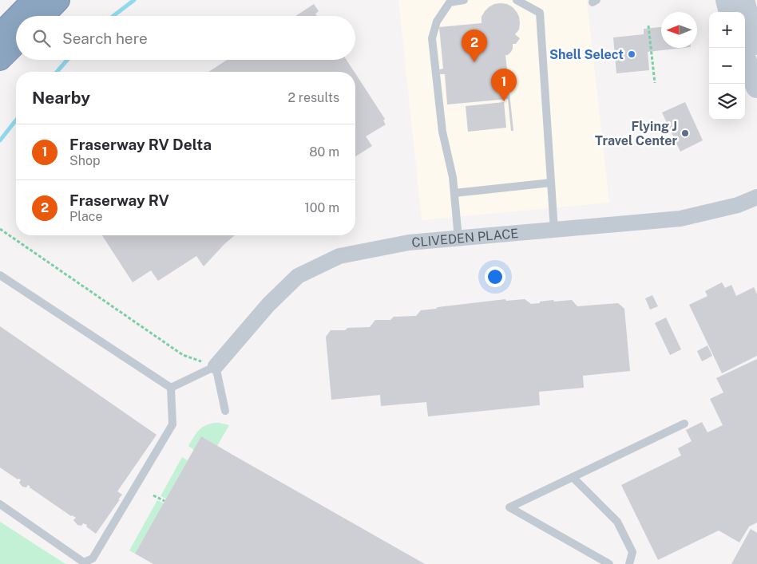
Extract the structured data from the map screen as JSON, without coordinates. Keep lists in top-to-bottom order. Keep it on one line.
{"streets":{"street":["CLIVEDEN PLACE"]},"places":["Shell Select","Flying J Travel Center"],"north":"left","page":{"map_buttons":["+","−"],"search":"Search here","pins":["2","1"],"heading":["Nearby","2 results"],"list":[{"mark":"1","name":"Fraserway RV Delta","note":"Shop","value":"80 m"},{"mark":"2","name":"Fraserway RV","note":"Place","value":"100 m"}]}}
